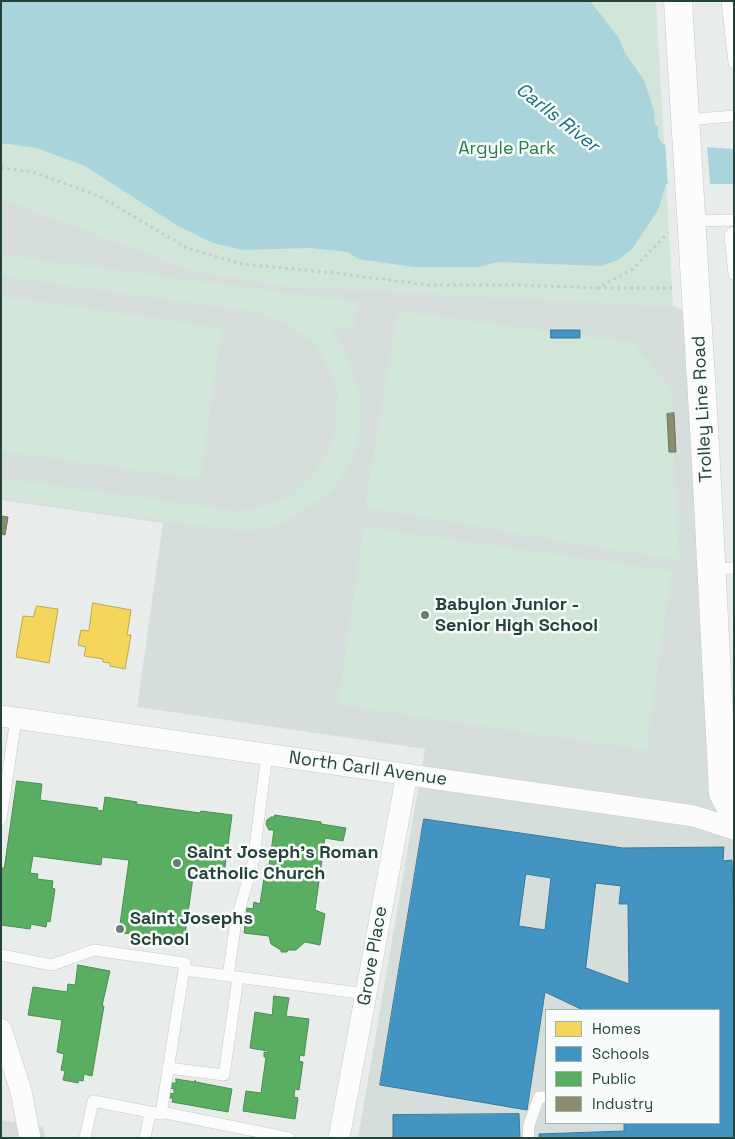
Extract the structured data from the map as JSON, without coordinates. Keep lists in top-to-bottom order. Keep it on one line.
{"streets":{"main road":["Trolley Line Road"],"street":["North Carll Avenue","Grove Place"]},"crossings":[["North Carll Avenue","Grove Place"]],"water":["Carlls River"],"parks":["Argyle Park"],"places":["Babylon Junior - Senior High School","Saint Joseph's Roman Catholic Church","Saint Josephs School"],"legend":["Homes","Schools","Public","Industry"]}
